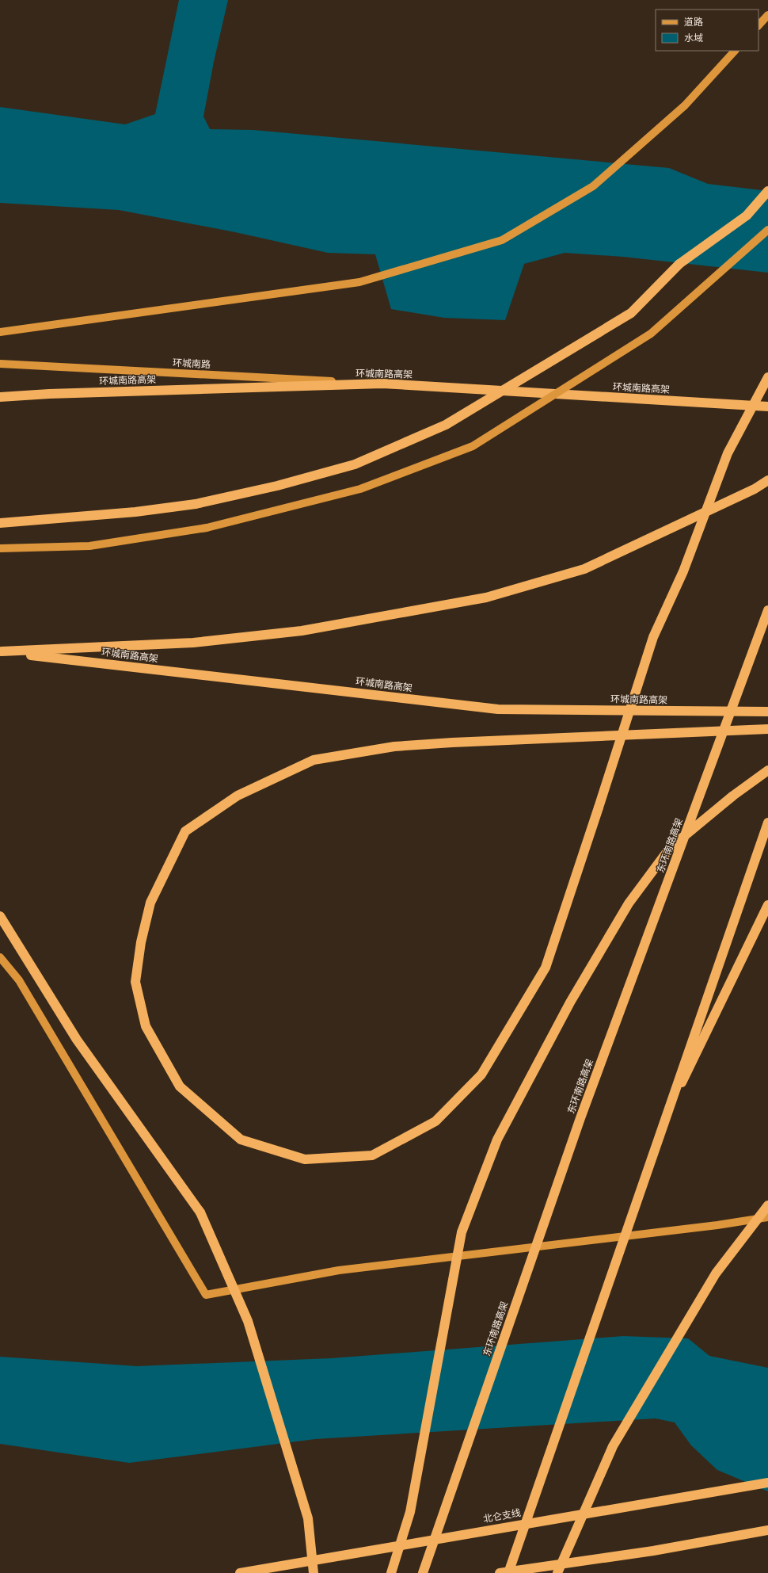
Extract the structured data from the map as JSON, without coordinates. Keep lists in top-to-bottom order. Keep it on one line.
{"streets":{"highway":["环城南路高架","东环南路高架","北仑支线"],"main road":["环城南路"]},"crossings":[["环城南路","环城南路高架"]],"legend":["道路","水域"]}
